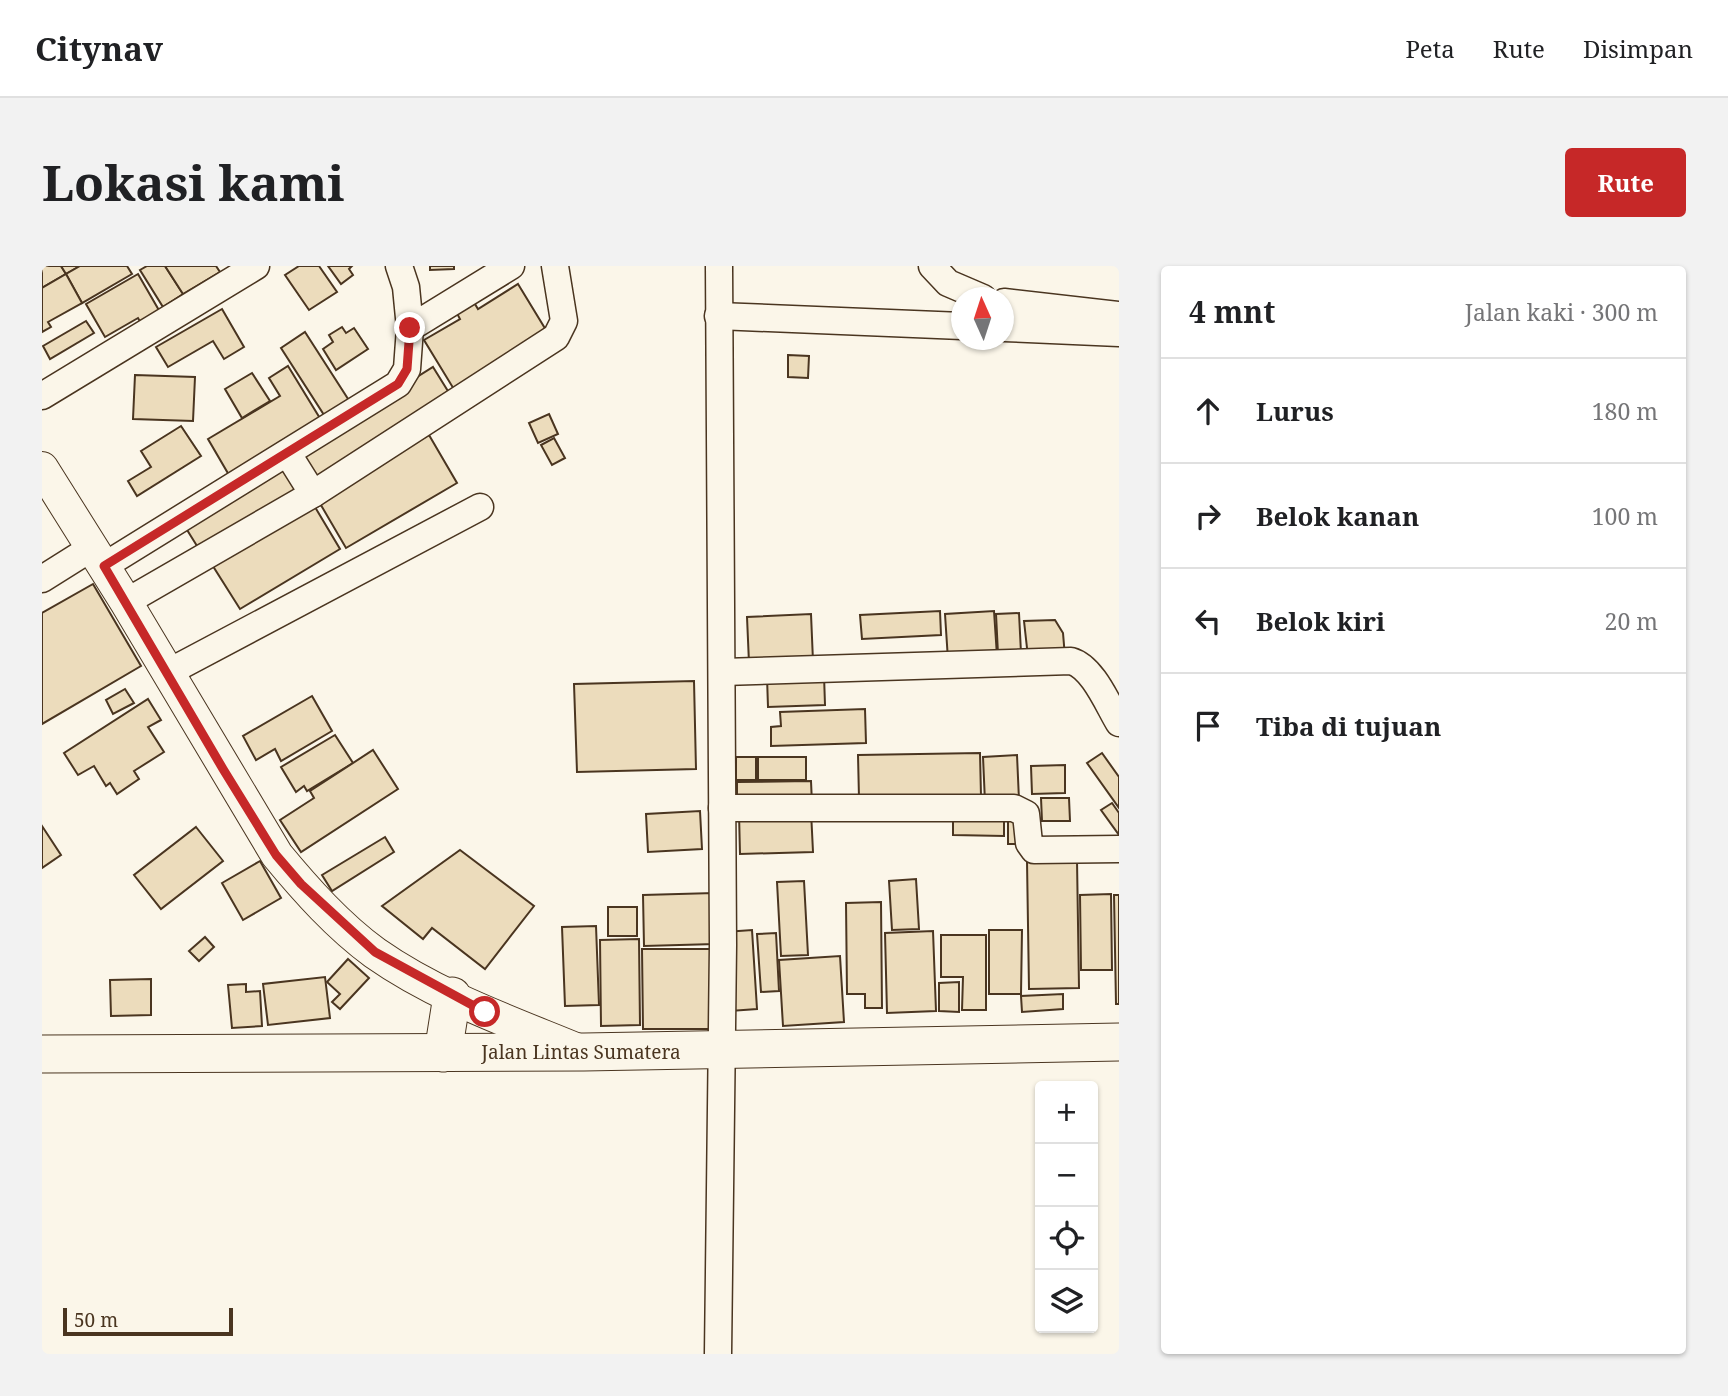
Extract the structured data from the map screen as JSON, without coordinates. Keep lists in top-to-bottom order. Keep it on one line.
{"streets":{"highway":["Jalan Lintas Sumatera"]},"scale_bar":"50 m","north":"top","page":{"header":"Citynav","nav":["Peta","Rute","Disimpan"],"buttons":"Rute","title":"Lokasi kami","heading":["4 mnt","Jalan kaki · 300 m"],"list":[["Lurus","180 m"],["Belok kanan","100 m"],["Belok kiri","20 m"],"Tiba di tujuan"],"map_buttons":["+","−"],"scale":"50 m"}}
